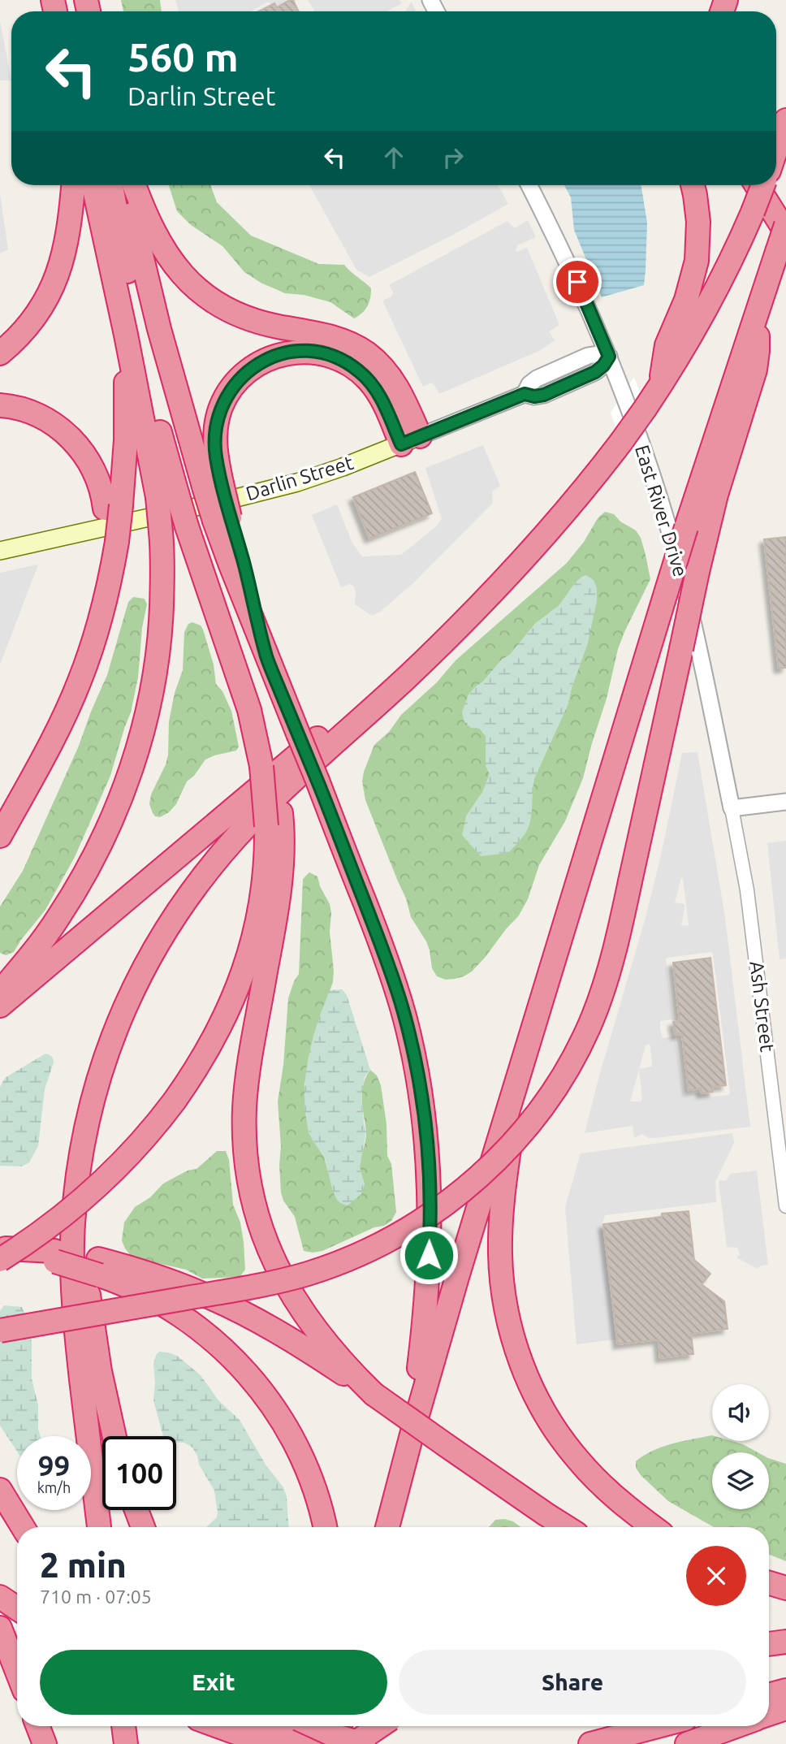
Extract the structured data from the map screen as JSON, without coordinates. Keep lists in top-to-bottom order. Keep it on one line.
{"streets":{"main road":["Darlin Street"],"street":["East River Drive","Ash Street"]},"crossings":[["Darlin Street","East River Drive"],["East River Drive","Ash Street"]],"page":{"turn":["560 m","Darlin Street"],"speed":"99 km/h","limit":"100","heading":["2 min","710 m · 07:05"],"buttons":["Exit","Share"]}}
